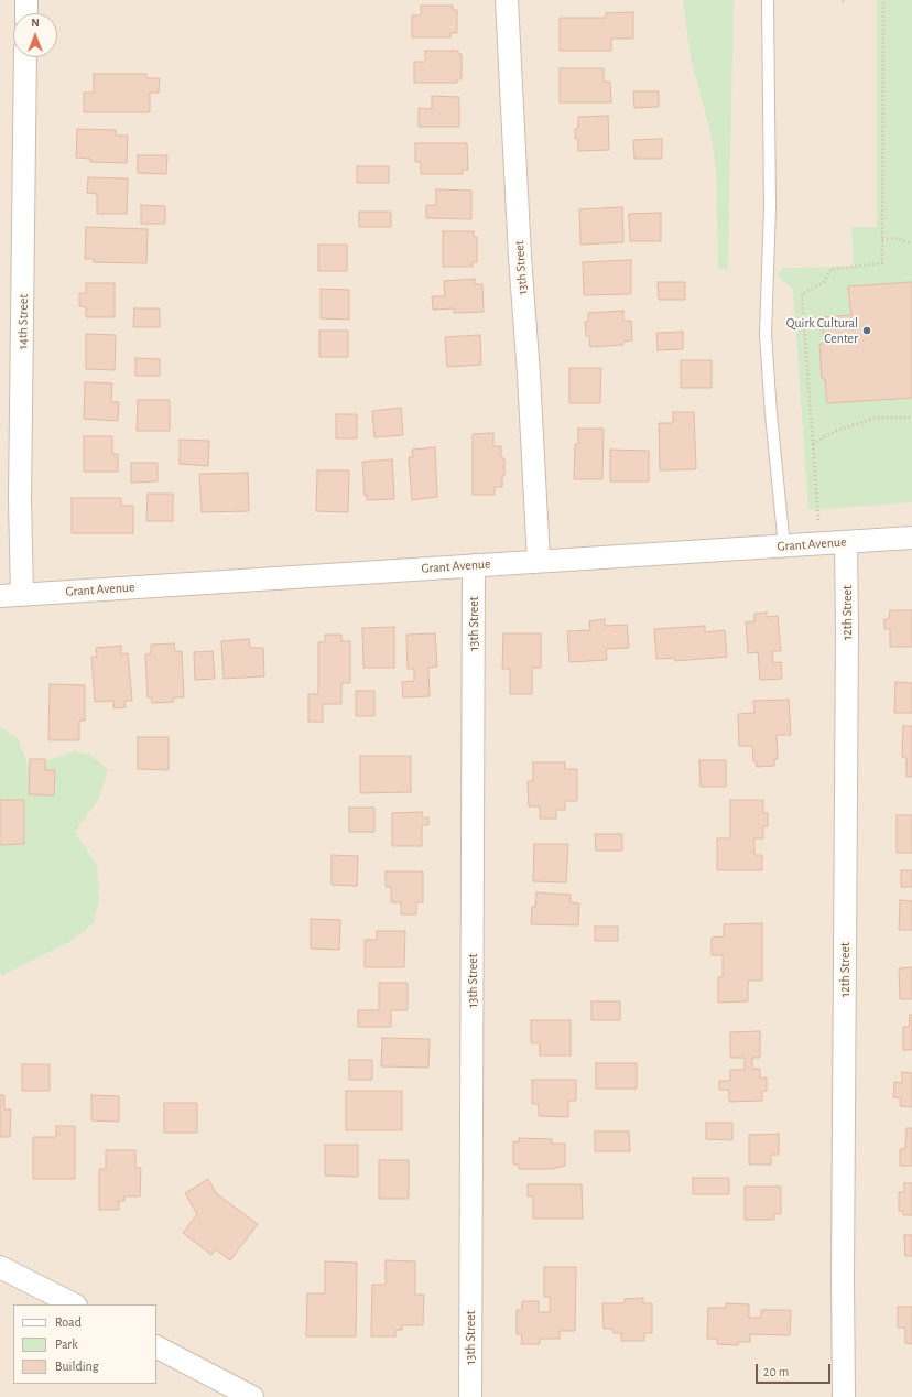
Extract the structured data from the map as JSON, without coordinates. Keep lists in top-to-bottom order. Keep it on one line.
{"streets":{"street":["13th Street","14th Street","Grant Avenue","12th Street"]},"crossings":[["13th Street","Grant Avenue"],["14th Street","Grant Avenue"],["Grant Avenue","12th Street"]],"places":["Quirk Cultural Center"],"legend":["Road","Park","Building"],"scale_bar":"20 m","north":"top"}
